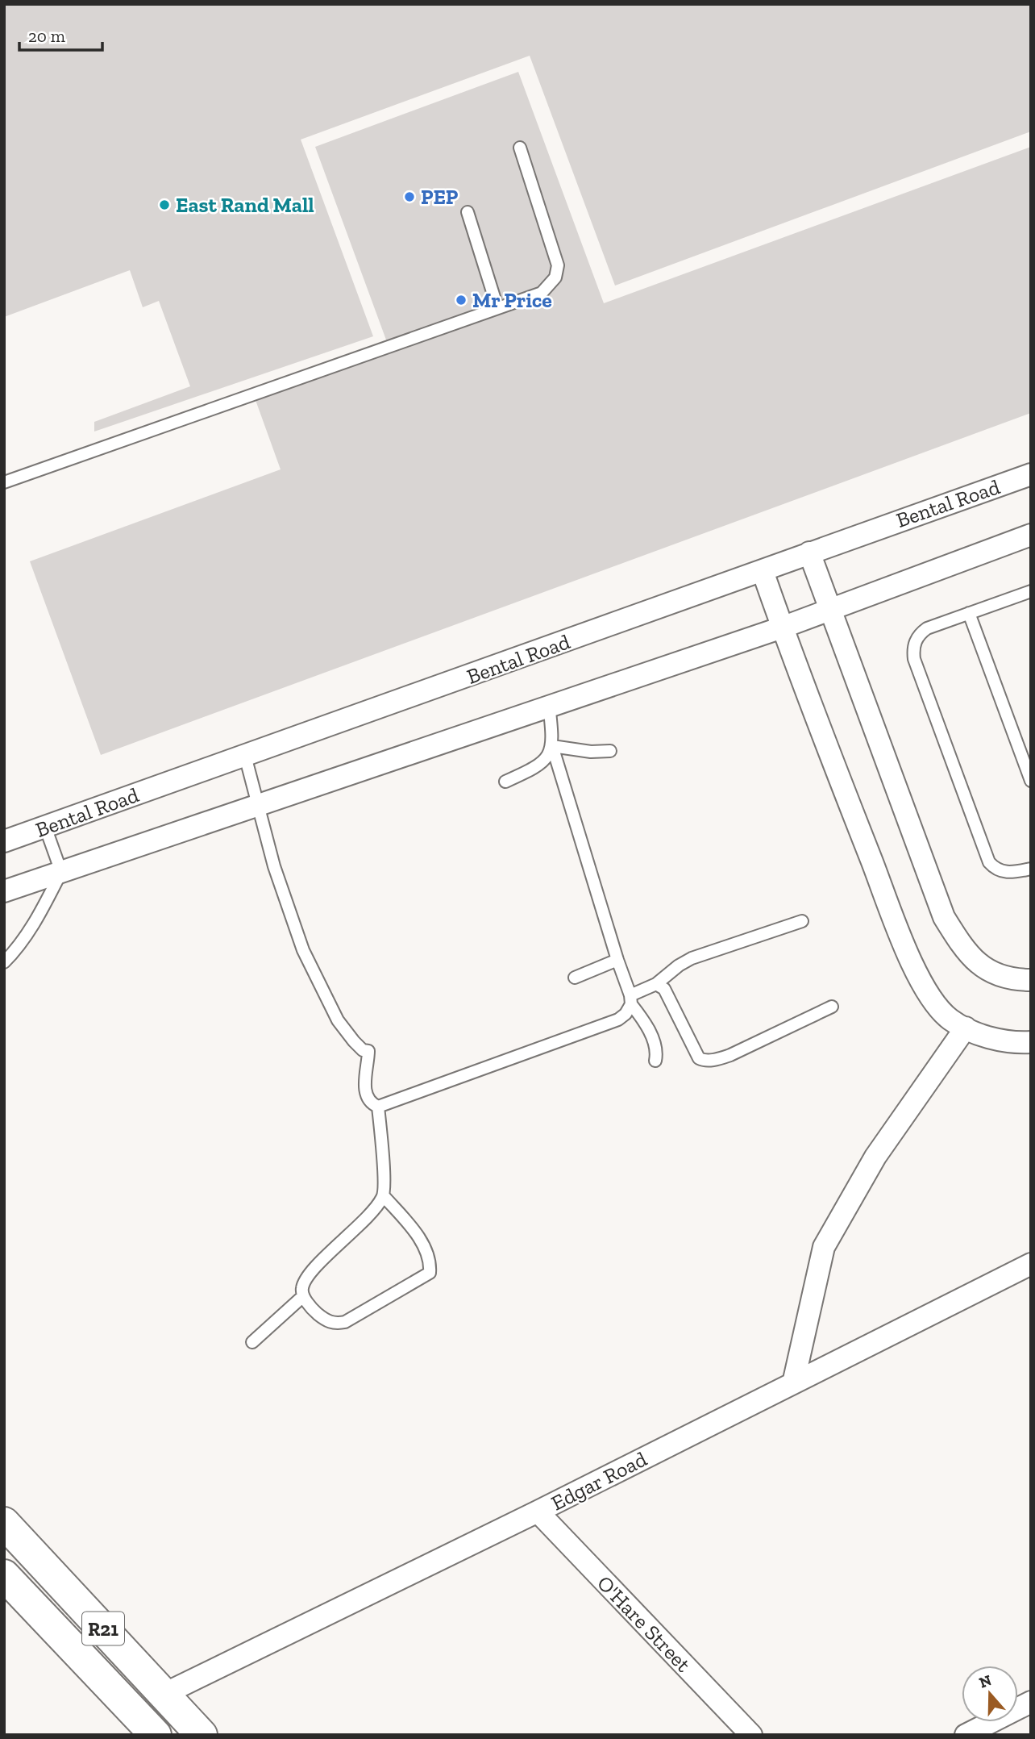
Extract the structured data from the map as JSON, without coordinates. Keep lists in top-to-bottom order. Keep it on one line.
{"streets":{"main road":["R21"],"street":["Bental Road","Edgar Road","O'Hare Street"]},"crossings":[["Edgar Road","O'Hare Street"],["Edgar Road","R21"]],"places":["PEP","East Rand Mall","Mr Price"],"scale_bar":"20 m","north":"top"}
